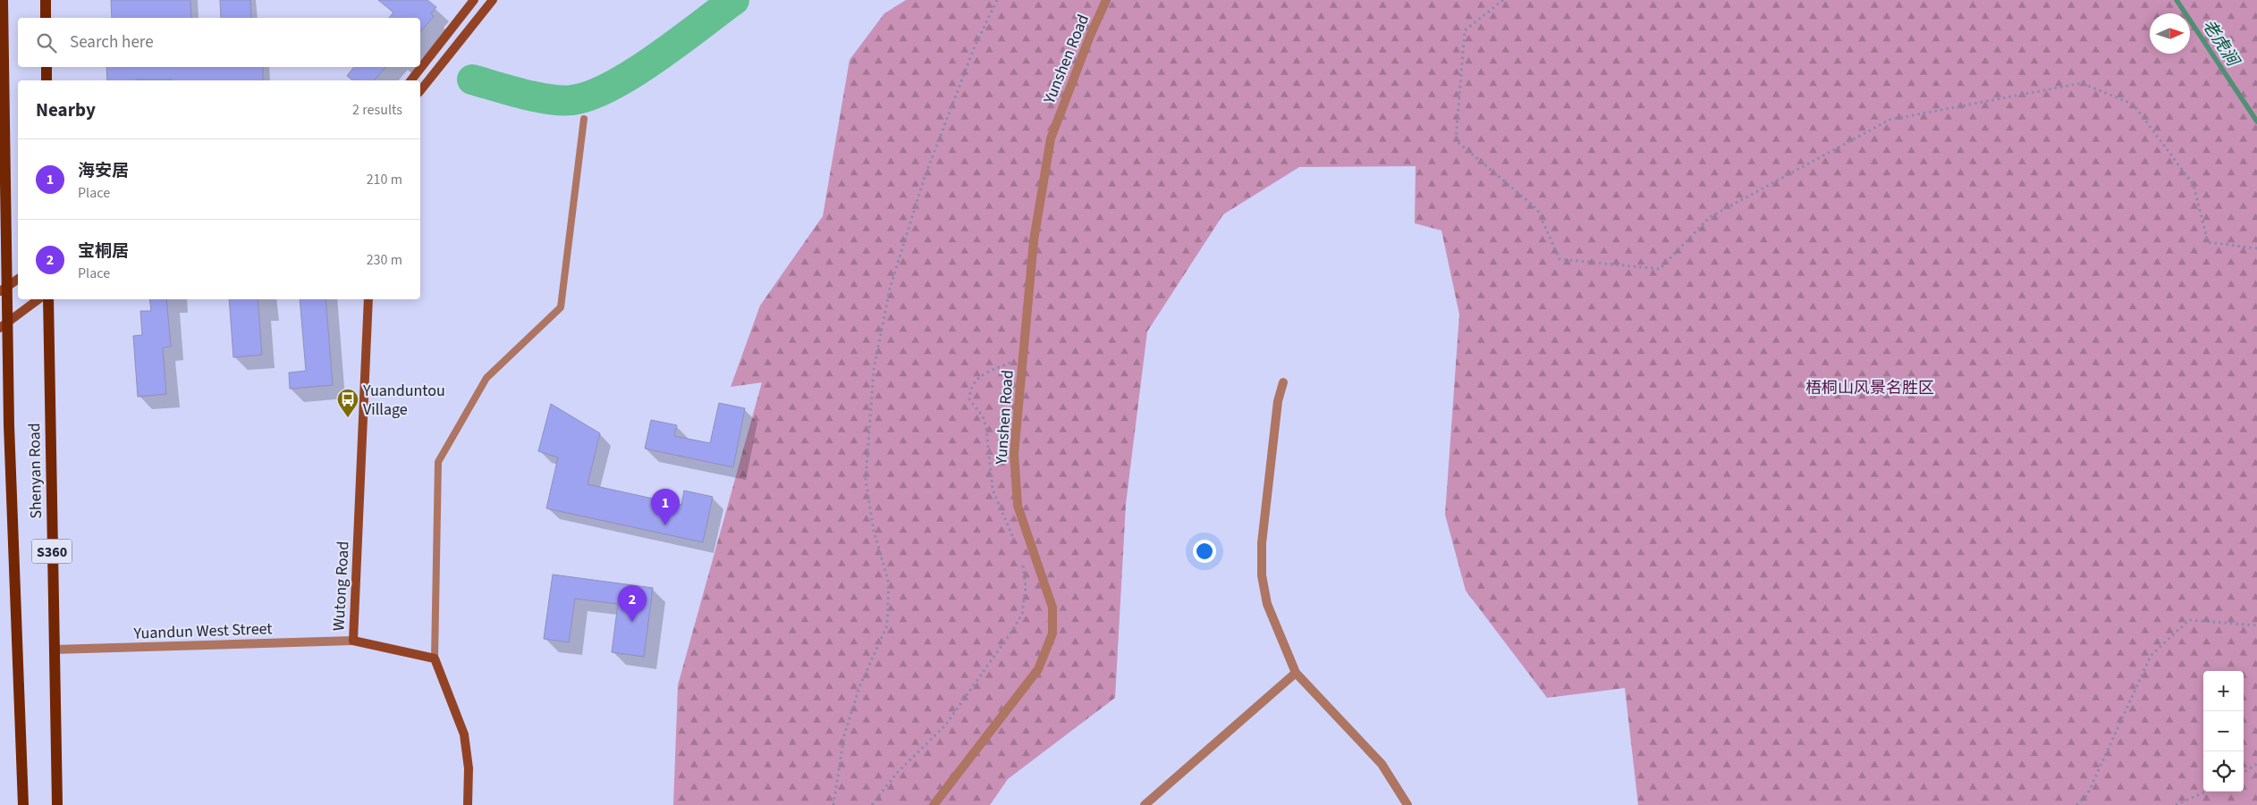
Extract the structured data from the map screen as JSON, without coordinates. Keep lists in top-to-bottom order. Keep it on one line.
{"streets":{"main road":["Shenyan Road","S360"],"street":["Yunshen Road","Wutong Road","Yuandun West Street"]},"crossings":[["Shenyan Road","S360"],["Shenyan Road","Yuandun West Street"],["Wutong Road","Yuandun West Street"]],"water":["老虎涧"],"parks":["梧桐山风景名胜区"],"places":{"bus stop":["Yuanduntou Village"]},"north":"right","page":{"search":"Search here","heading":["Nearby","2 results"],"list":[{"mark":"1","name":"海安居","note":"Place","value":"210 m"},{"mark":"2","name":"宝桐居","note":"Place","value":"230 m"}],"pins":["1","2"],"map_buttons":["+","−"]}}
